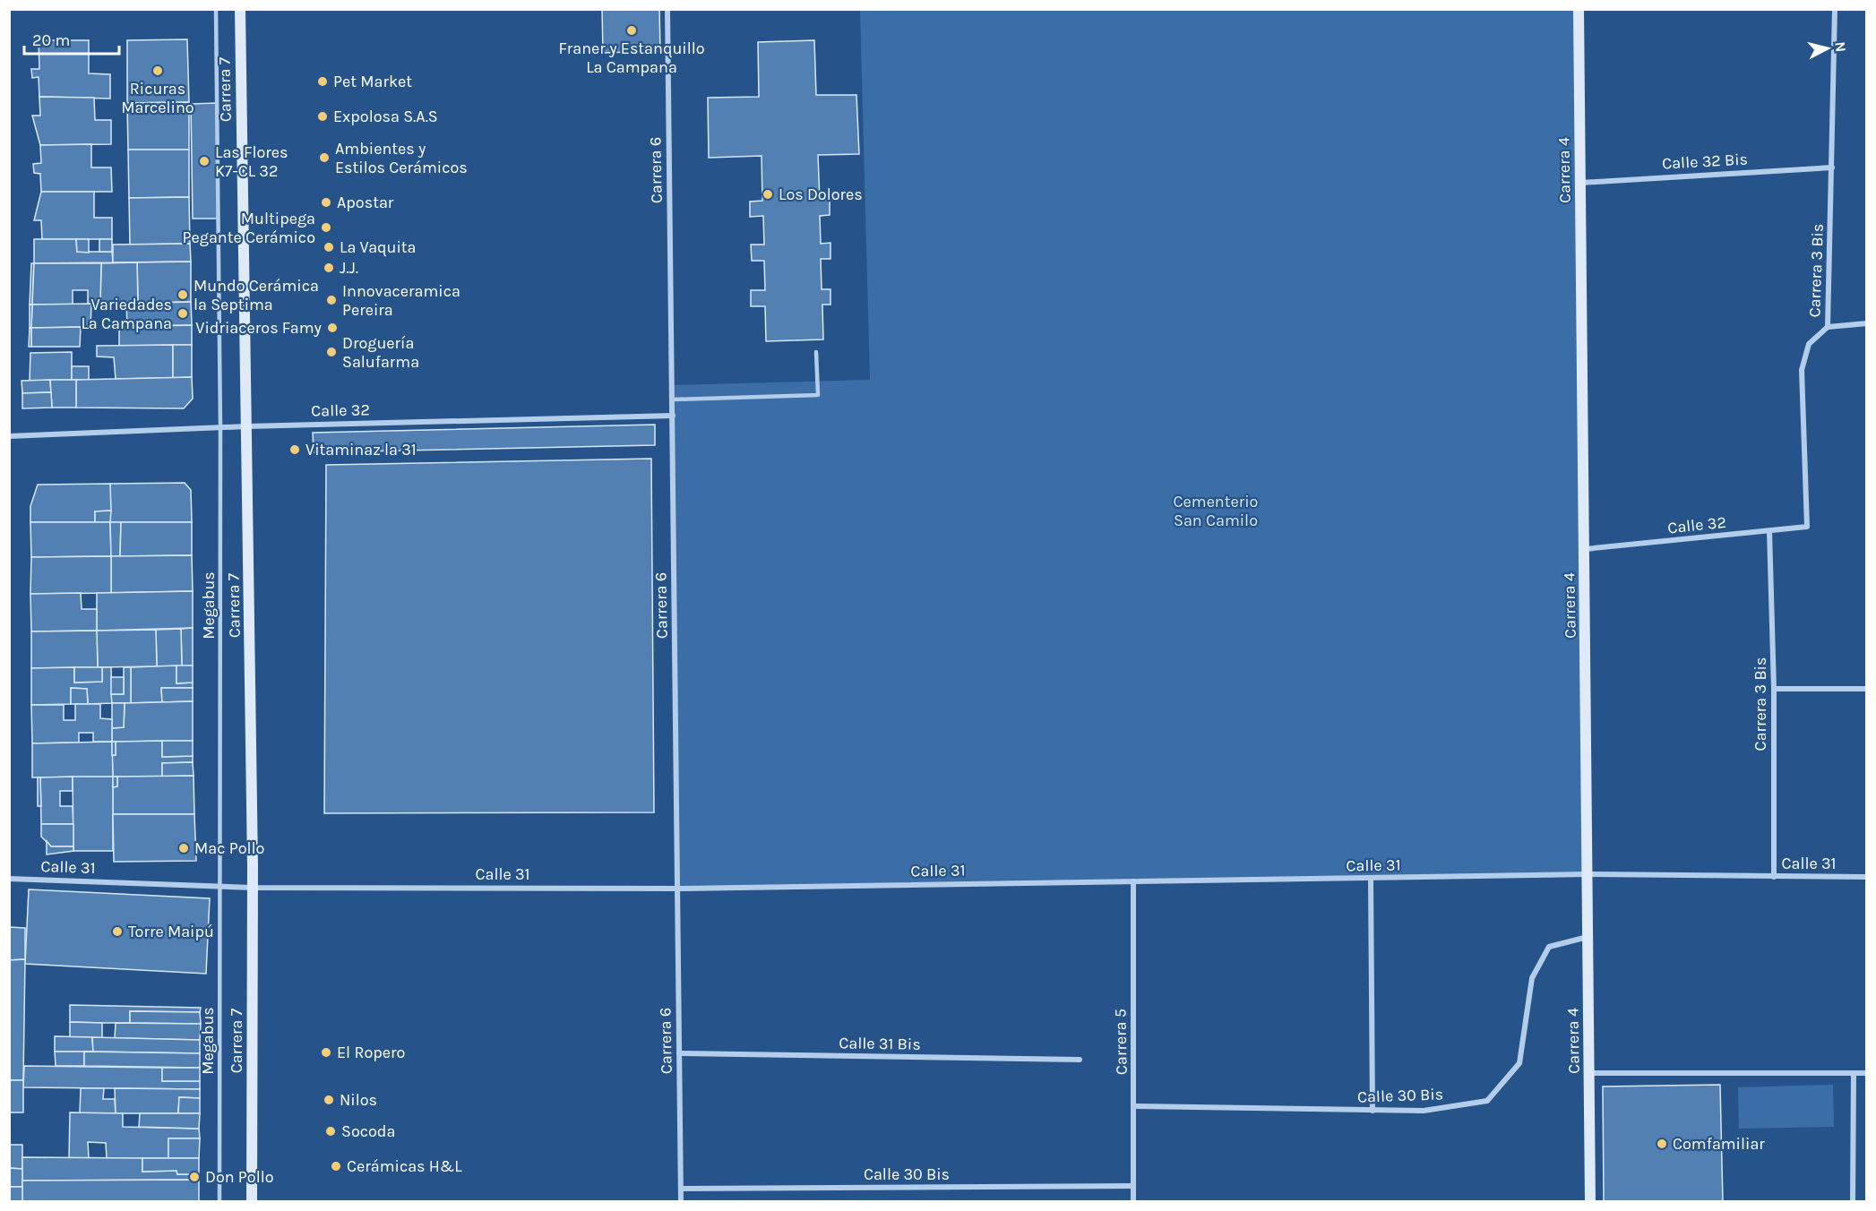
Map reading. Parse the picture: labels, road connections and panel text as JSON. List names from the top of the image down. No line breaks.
{"streets":{"main road":["Carrera 7","Carrera 4"],"street":["Calle 32 Bis","Carrera 6","Carrera 3 Bis","Calle 32","Calle 31","Carrera 5","Calle 31 Bis","Calle 30 Bis"],"lane":["Megabus"]},"crossings":[["Carrera 7","Calle 32"],["Carrera 7","Calle 31"],["Calle 32 Bis","Carrera 4"],["Calle 32 Bis","Carrera 3 Bis"],["Carrera 6","Calle 32"],["Carrera 6","Calle 31"],["Carrera 6","Calle 31 Bis"],["Carrera 6","Calle 30 Bis"],["Carrera 4","Calle 32"],["Carrera 4","Calle 31"],["Carrera 4","Calle 30 Bis"],["Carrera 3 Bis","Calle 32"],["Carrera 3 Bis","Calle 31"],["Calle 32","Megabus"],["Megabus","Calle 31"],["Calle 31","Carrera 5"],["Carrera 5","Calle 30 Bis"]],"parks":["Cementerio San Camilo"],"places":["Franer y Estanquillo La Campana","Ricuras Marcelino","Pet Market","Expolosa S.A.S","Ambientes y Estilos Cerámicos","Las Flores K7-CL 32","Los Dolores","Apostar","Multipega Pegante Cerámico","La Vaquita","J.J.","Mundo Cerámica la Septima","Innovaceramica Pereira","Variedades La Campana","Vidriaceros Famy","Droguería Salufarma","Vitaminaz la 31","Mac Pollo","Torre Maipú","El Ropero","Nilos","Socoda","Comfamiliar","Cerámicas H&L","Don Pollo"],"scale_bar":"20 m","north":"right"}
